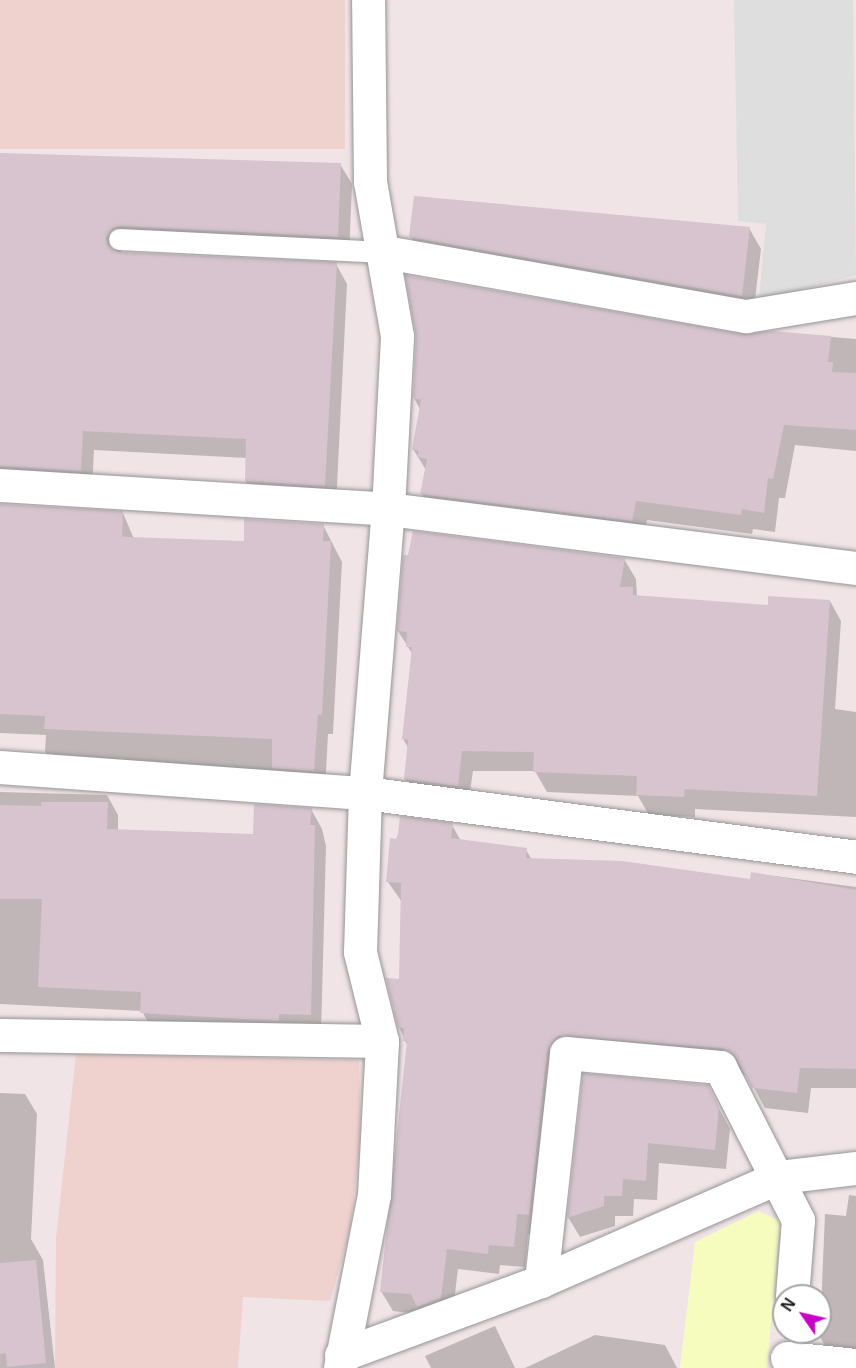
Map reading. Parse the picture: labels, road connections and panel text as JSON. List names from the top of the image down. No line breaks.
{"north":"top left"}
